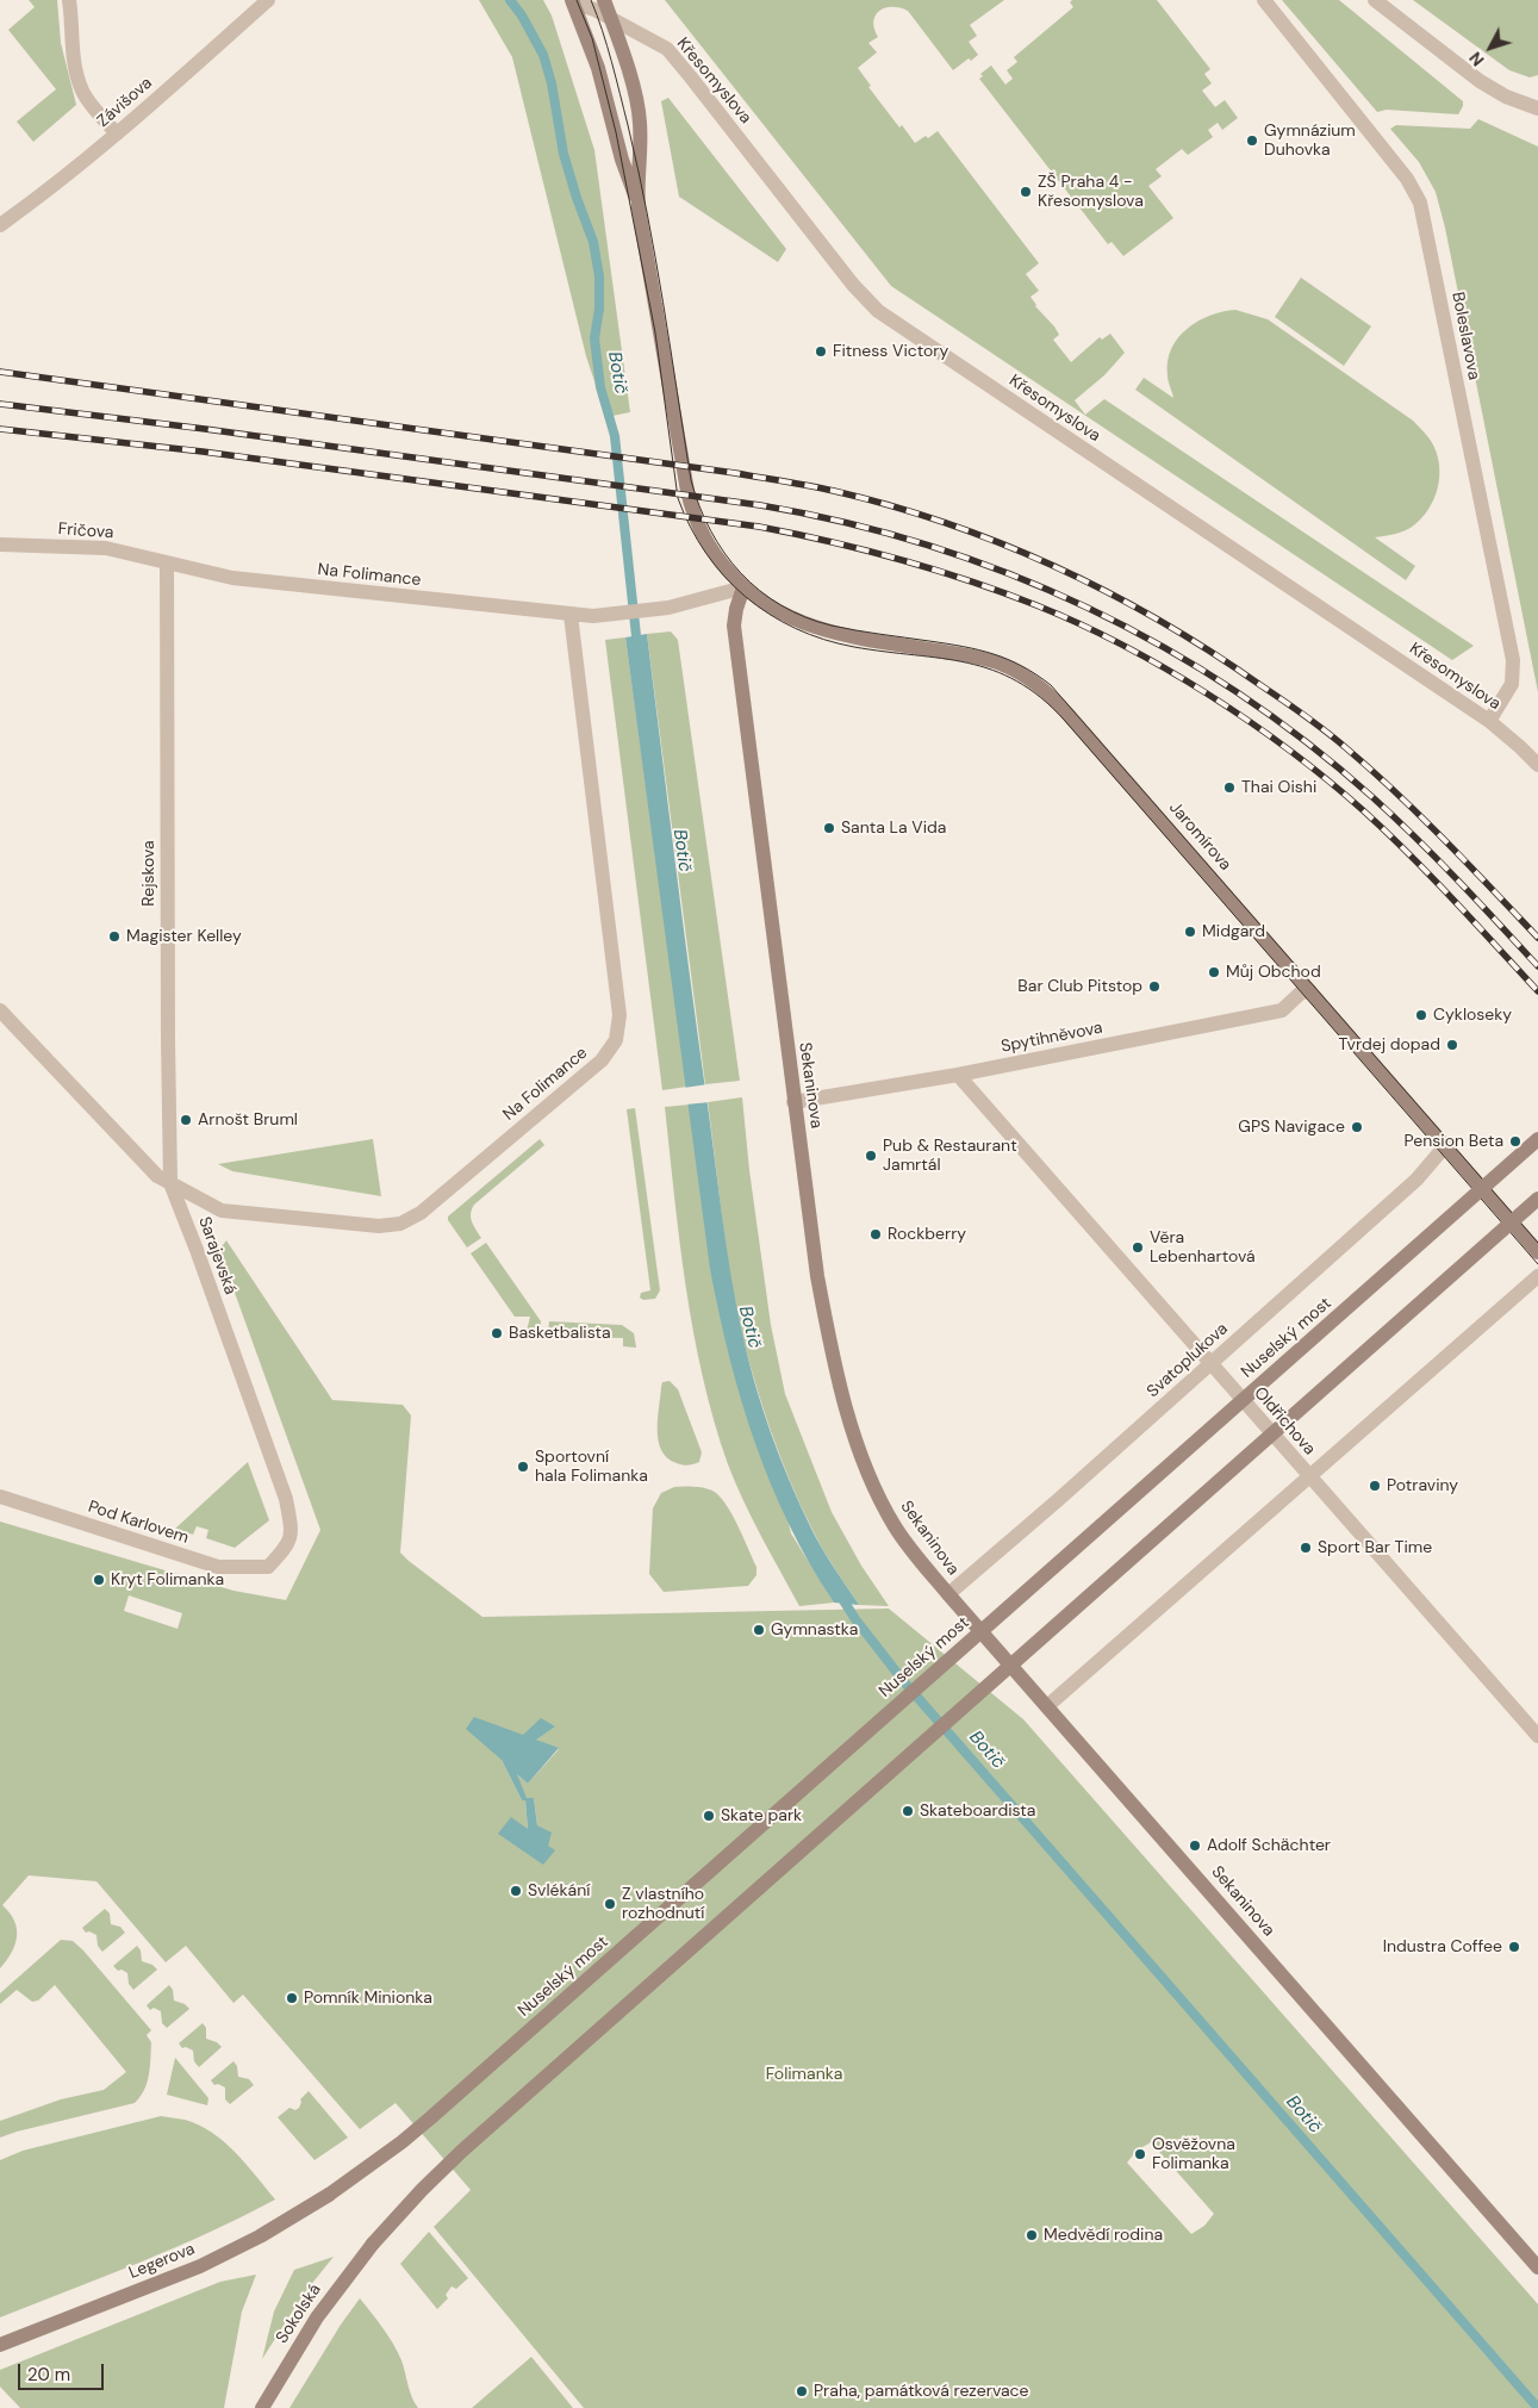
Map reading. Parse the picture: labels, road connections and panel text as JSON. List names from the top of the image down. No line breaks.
{"streets":{"main road":["Křesomyslova","Jaromírova","Sekaninova","Nuselský most","Legerova","Sokolská"],"street":["Závišova","Boleslavova","Fričova","Na Folimance","Rejskova","Spytihněvova","Sarajevská","Svatoplukova","Oldřichova","Pod Karlovem"]},"crossings":[["Křesomyslova","Boleslavova"],["Křesomyslova","Na Folimance"],["Křesomyslova","Jaromírova"],["Křesomyslova","Sekaninova"],["Fričova","Na Folimance"],["Fričova","Rejskova"],["Na Folimance","Jaromírova"],["Na Folimance","Rejskova"],["Na Folimance","Sekaninova"],["Na Folimance","Sarajevská"],["Jaromírova","Spytihněvova"],["Jaromírova","Sekaninova"],["Jaromírova","Svatoplukova"],["Rejskova","Sarajevská"],["Spytihněvova","Sekaninova"],["Spytihněvova","Oldřichova"],["Sekaninova","Svatoplukova"],["Sarajevská","Pod Karlovem"],["Nuselský most","Legerova"],["Svatoplukova","Oldřichova"]],"water":["Botič"],"parks":["Folimanka"],"places":["Gymnázium Duhovka","ZŠ Praha 4 - Křesomyslova","Fitness Victory","Thai Oishi","Santa La Vida","Midgard","Magister Kelley","Můj Obchod","Bar Club Pitstop","Cykloseky","Tvrdej dopad","Arnošt Bruml","GPS Navigace","Pension Beta","Pub & Restaurant Jamrtál","Rockberry","Věra Lebenhartová","Basketbalista","Sportovní hala Folimanka","Potraviny","Sport Bar Time","Kryt Folimanka","Gymnastka","Skateboardista","Skate park","Adolf Schӓchter","Svlékání","Z vlastního rozhodnutí","Industra Coffee","Pomník Minionka","Osvěžovna Folimanka","Medvědí rodina","Praha, památková rezervace"],"scale_bar":"20 m","north":"bottom left"}
